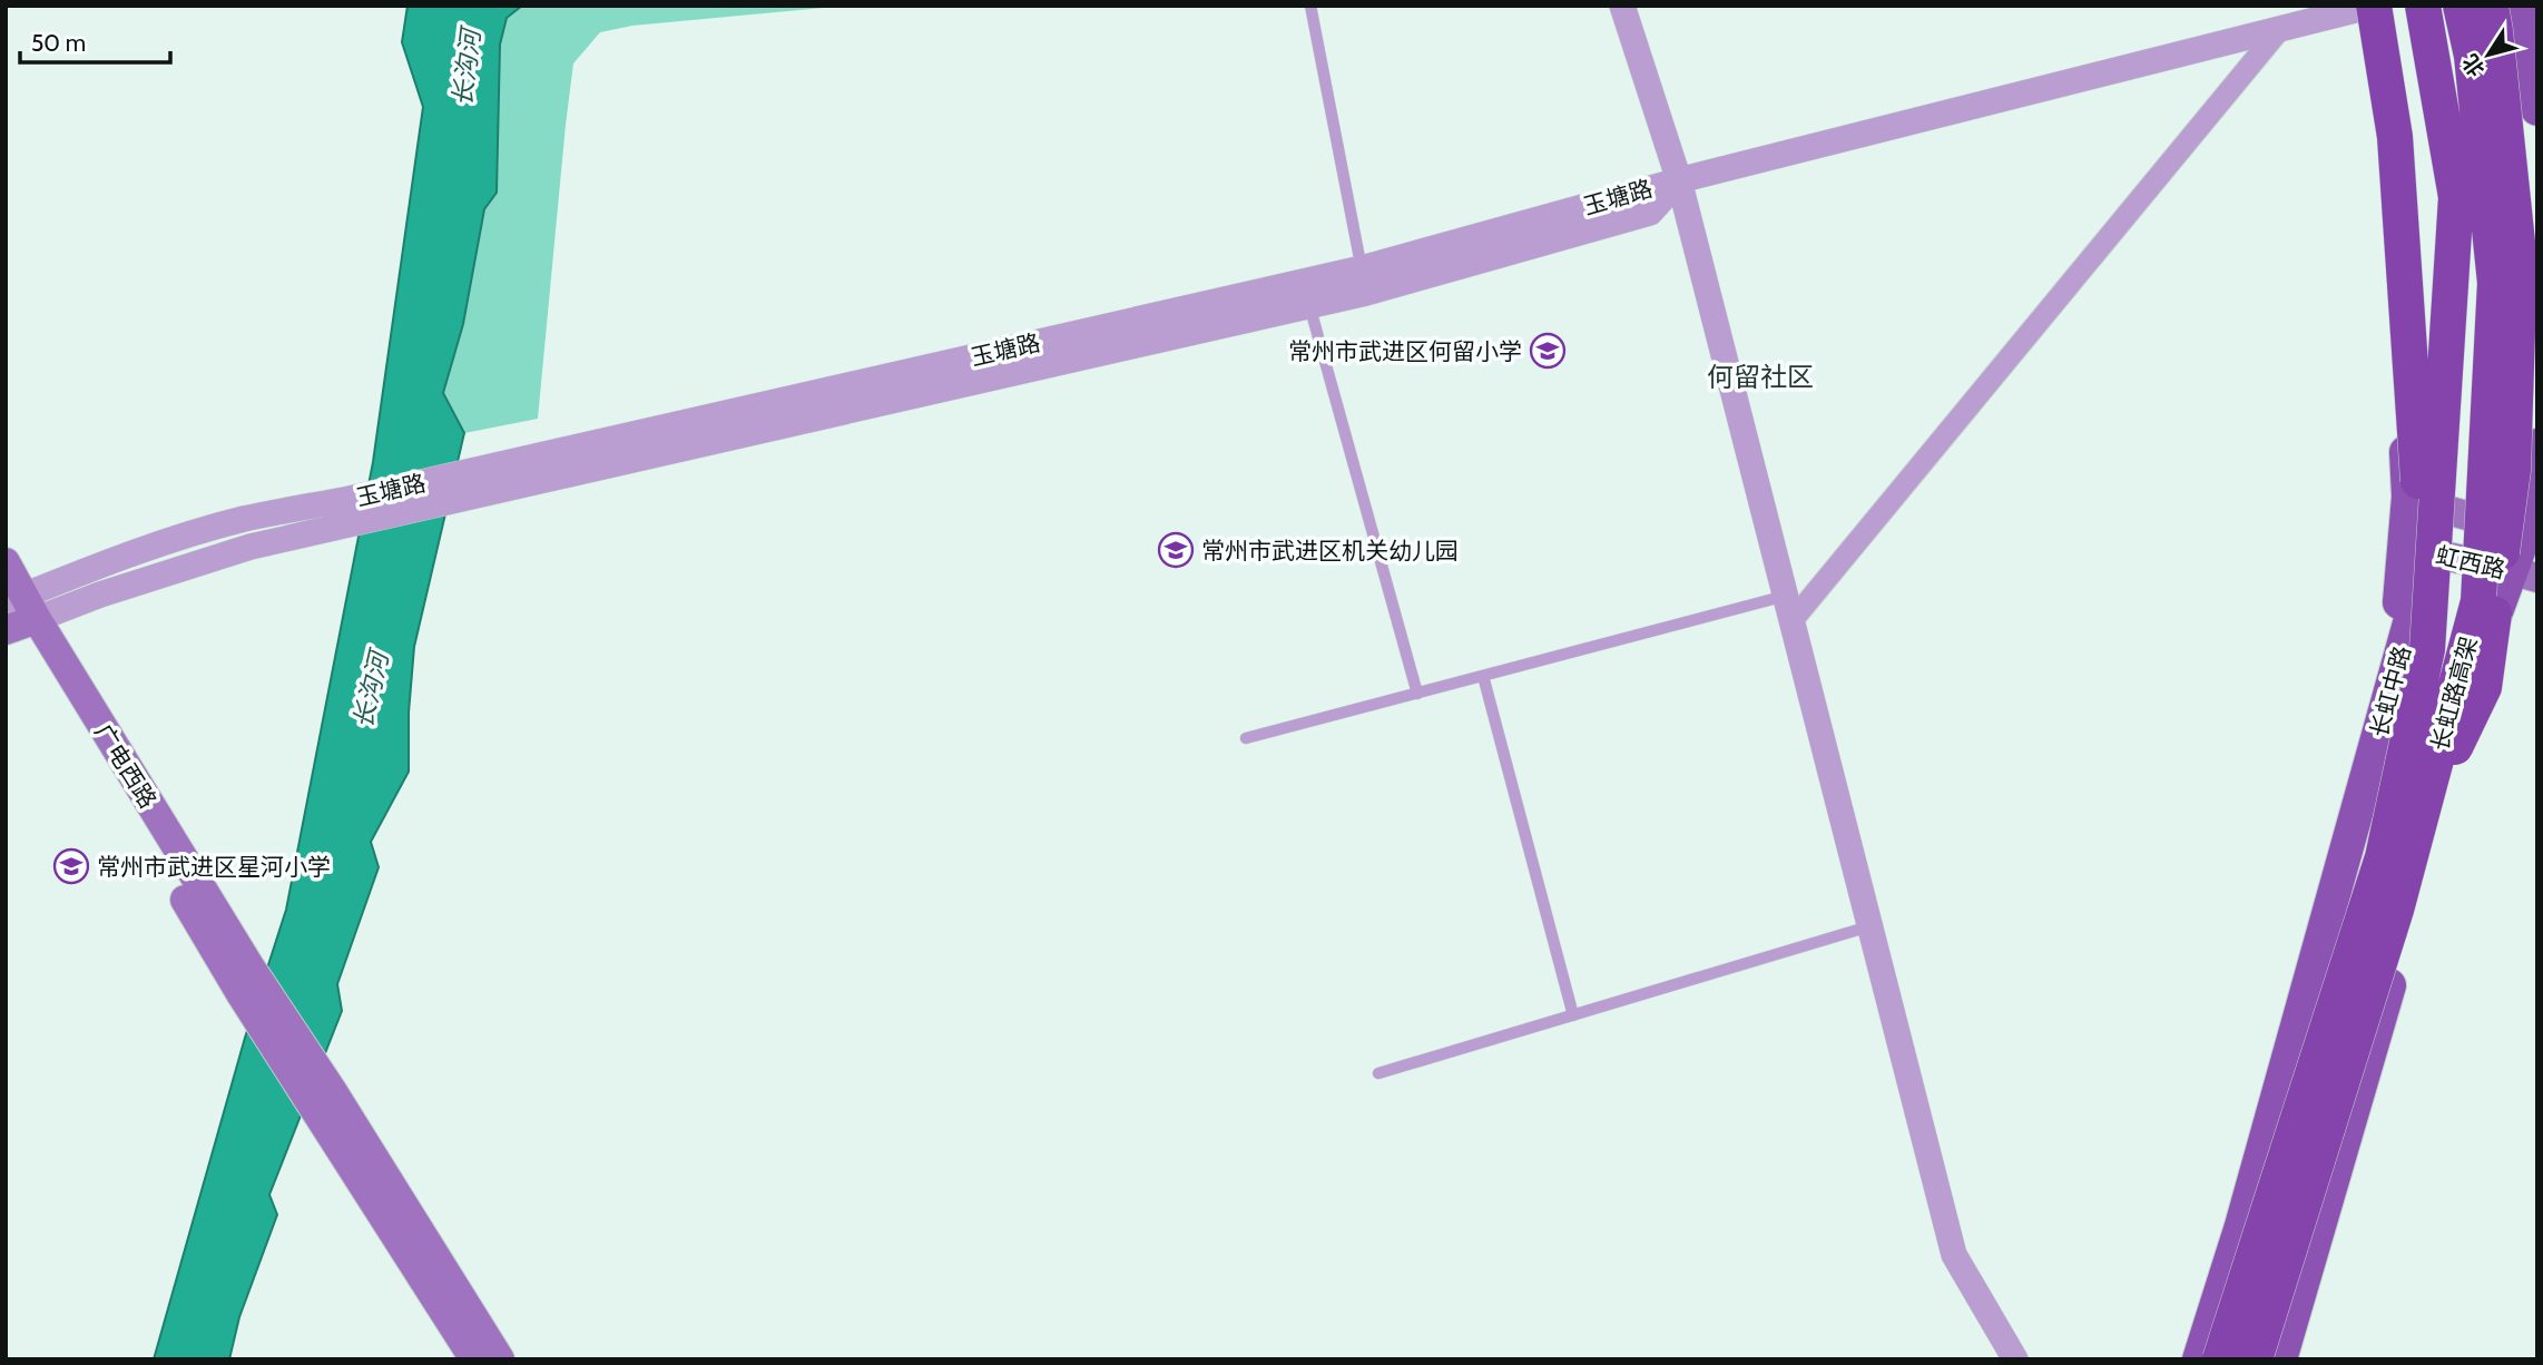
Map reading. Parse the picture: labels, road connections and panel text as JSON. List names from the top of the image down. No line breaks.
{"streets":{"highway":["长虹路高架"],"main road":["虹西路","长虹中路","广电西路"],"street":["玉塘路"]},"crossings":[["玉塘路","广电西路"],["虹西路","长虹中路"]],"districts":["何留社区"],"water":["长沟河"],"places":{"school or university":["常州市武进区何留小学","常州市武进区机关幼儿园","常州市武进区星河小学"]},"scale_bar":"50 m","north":"bottom left"}
